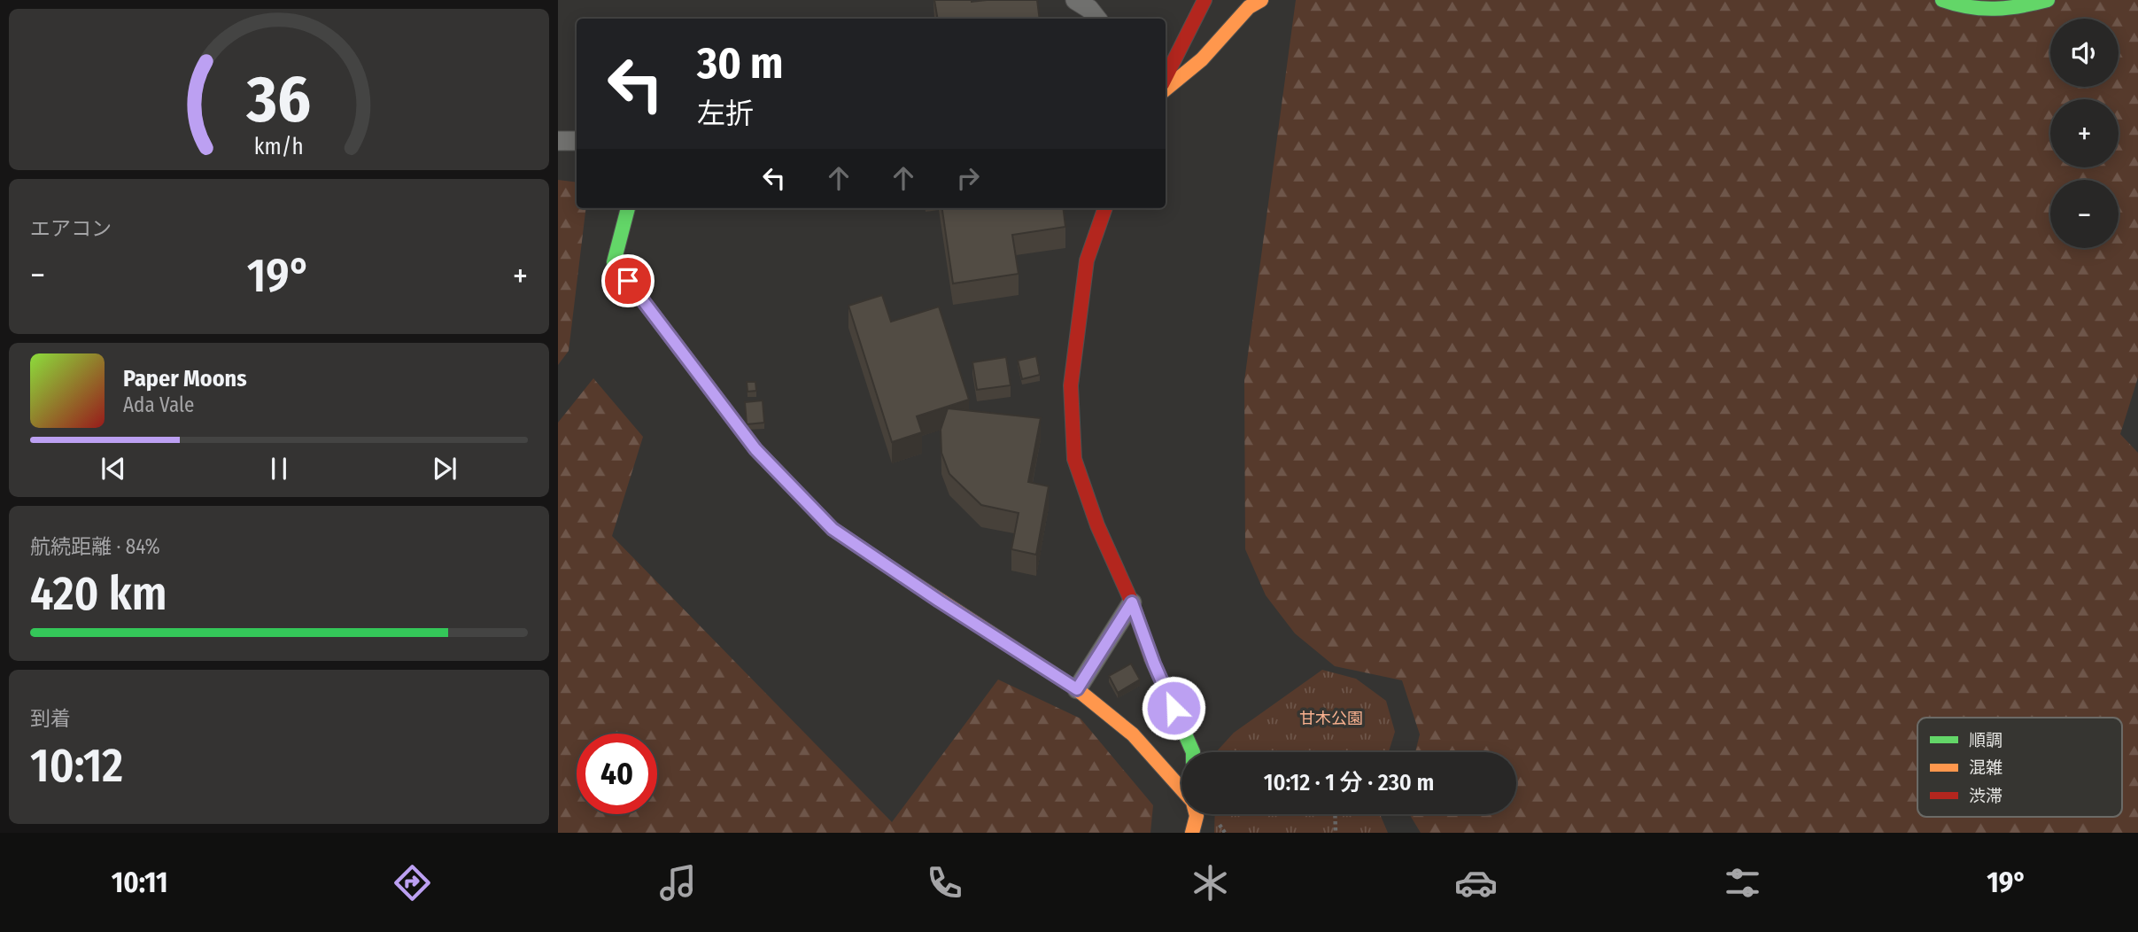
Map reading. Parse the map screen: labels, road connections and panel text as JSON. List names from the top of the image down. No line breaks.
{"parks":["甘木公園"],"legend":["順調","混雑","渋滞"],"page":{"map_buttons":["+","−"],"turn":["30 m","左折"],"tile":["エアコン",["航続距離 · 84%","420 km"],["到着","10:12"]],"heat":["−","19°","+"],"song":["Paper Moons","Ada Vale"],"limit":"40","trip":"10:12 · 1 分 · 230 m","tabs":["10:11","19°"],"gauge":["36","km/h"]}}
